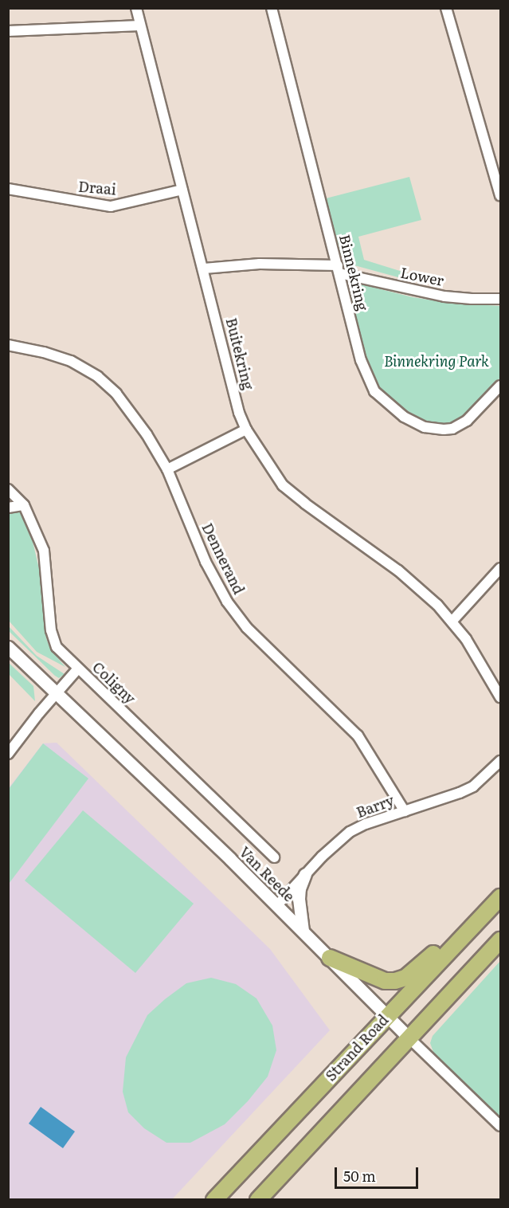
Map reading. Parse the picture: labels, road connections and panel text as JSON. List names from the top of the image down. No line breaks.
{"streets":{"main road":["Strand Road"],"street":["Draai","Binnekring","Lower","Buitekring","Dennerand","Coligny","Barry","Van Reede"]},"crossings":[["Draai","Buitekring"],["Binnekring","Lower"],["Lower","Buitekring"],["Dennerand","Barry"],["Barry","Van Reede"],["Van Reede","Strand Road"]],"parks":["Binnekring Park"],"scale_bar":"50 m"}
